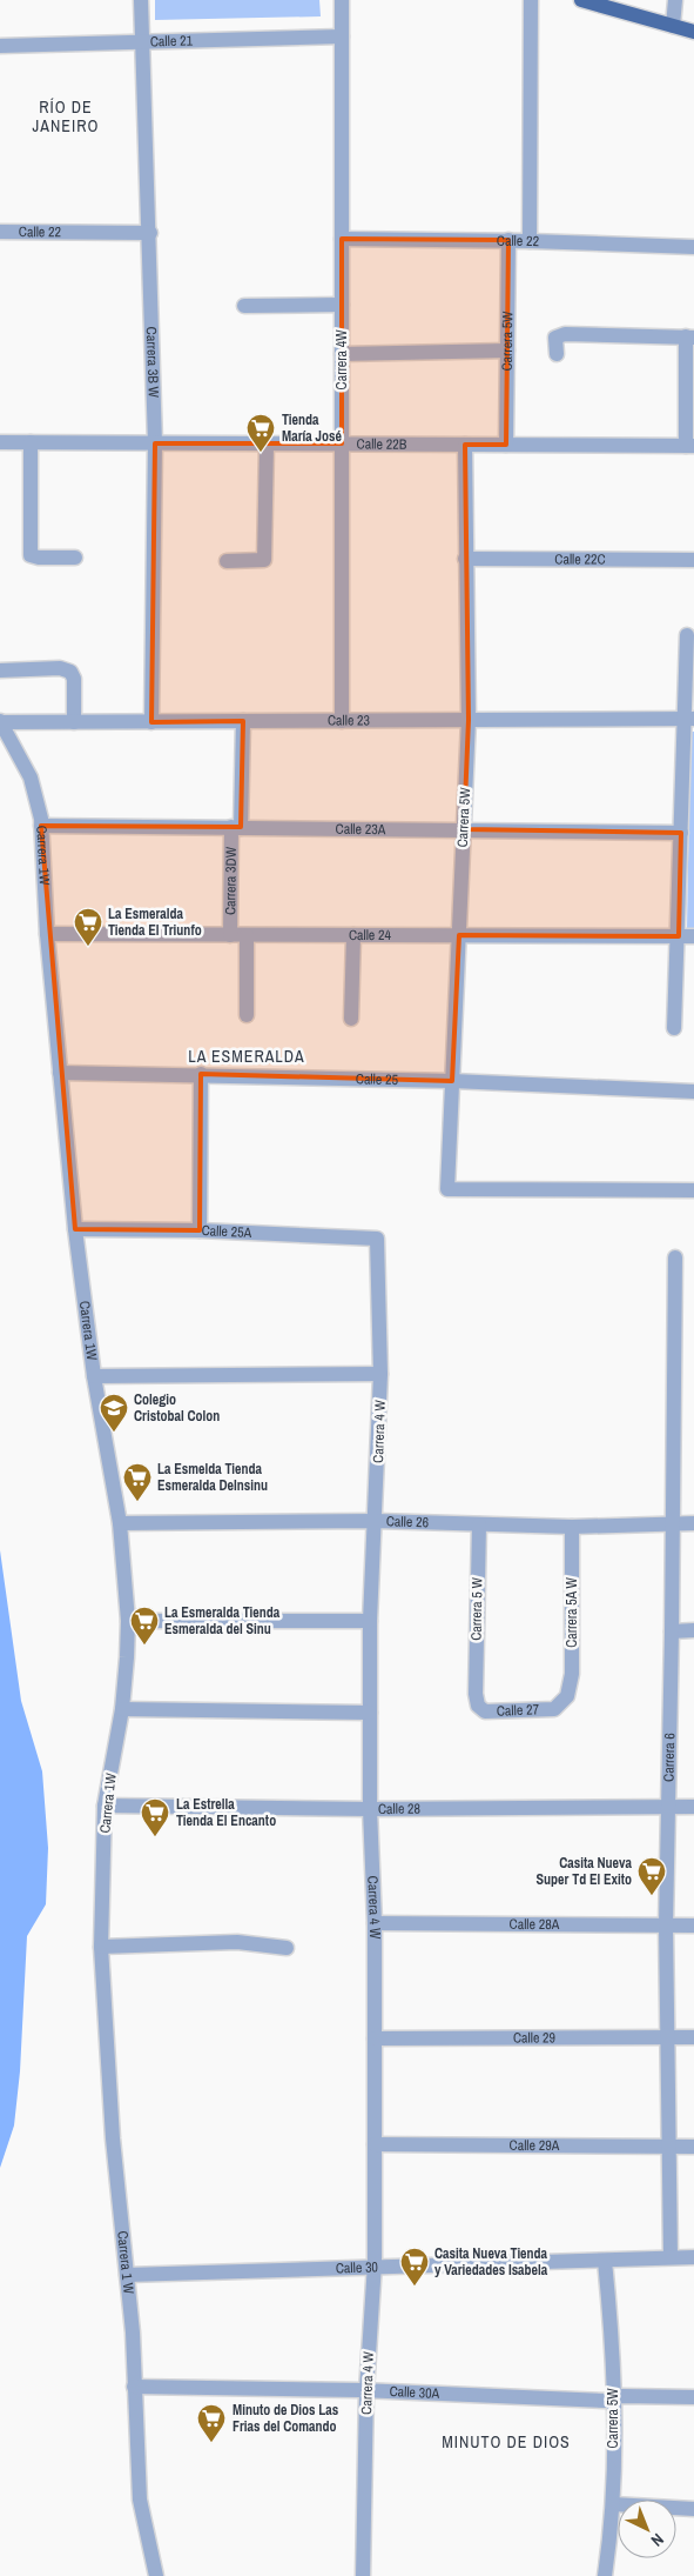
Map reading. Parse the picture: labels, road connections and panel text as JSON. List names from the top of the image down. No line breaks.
{"streets":{"street":["Calle 21","Calle 22","Carrera 5W","Carrera 4W","Carrera 3B W","Calle 22B","Calle 22C","Calle 23","Calle 23A","Carrera 1W","Carrera 3DW","Calle 24","Calle 25","Calle 25A","Carrera 4 W","Calle 26","Carrera 5 W","Carrera 5A W","Calle 27","Carrera 6","Calle 28","Calle 28A","Calle 29","Calle 29A","Carrera 1 W","Calle 30","Calle 30A"]},"crossings":[["Calle 21","Carrera 4W"],["Calle 21","Carrera 3B W"],["Calle 22","Carrera 5W"],["Calle 22","Carrera 4W"],["Calle 22","Carrera 3B W"],["Carrera 5W","Calle 22B"],["Carrera 5W","Calle 22C"],["Carrera 5W","Calle 23"],["Carrera 5W","Calle 23A"],["Carrera 5W","Calle 24"],["Carrera 5W","Calle 25"],["Carrera 5W","Calle 30"],["Carrera 5W","Calle 30A"],["Carrera 4W","Calle 22B"],["Carrera 4W","Calle 23"],["Carrera 3B W","Calle 22B"],["Carrera 3B W","Calle 23"],["Calle 23","Carrera 1W"],["Calle 23","Carrera 3DW"],["Calle 23A","Carrera 1W"],["Calle 23A","Carrera 3DW"],["Carrera 1W","Calle 24"],["Carrera 1W","Calle 25"],["Carrera 1W","Calle 25A"],["Carrera 1W","Calle 26"],["Carrera 1W","Calle 28"],["Carrera 1W","Carrera 1 W"],["Carrera 3DW","Calle 24"],["Calle 25A","Carrera 4 W"],["Carrera 4 W","Calle 26"],["Carrera 4 W","Calle 28"],["Carrera 4 W","Calle 28A"],["Carrera 4 W","Calle 29"],["Carrera 4 W","Calle 29A"],["Carrera 4 W","Calle 30"],["Carrera 4 W","Calle 30A"],["Calle 26","Carrera 5 W"],["Calle 26","Carrera 5A W"],["Calle 26","Carrera 6"],["Carrera 5 W","Calle 27"],["Carrera 5A W","Calle 27"],["Carrera 6","Calle 28"],["Carrera 6","Calle 28A"],["Carrera 6","Calle 29"],["Carrera 6","Calle 29A"],["Carrera 6","Calle 30"],["Carrera 1 W","Calle 30"],["Carrera 1 W","Calle 30A"]],"districts":["RÍO DE JANEIRO","LA ESMERALDA","MINUTO DE DIOS"],"places":{"supermarket":["Tienda María José","La Esmeralda Tienda El Triunfo","La Esmelda Tienda Esmeralda Delnsinu","La Esmeralda Tienda Esmeralda del Sinu","La Estrella Tienda El Encanto","Casita Nueva Super Td El Exito","Casita Nueva Tienda y Variedades Isabela","Minuto de Dios Las Frias del Comando"],"school or university":["Colegio Cristobal Colon"]},"north":"bottom right"}
